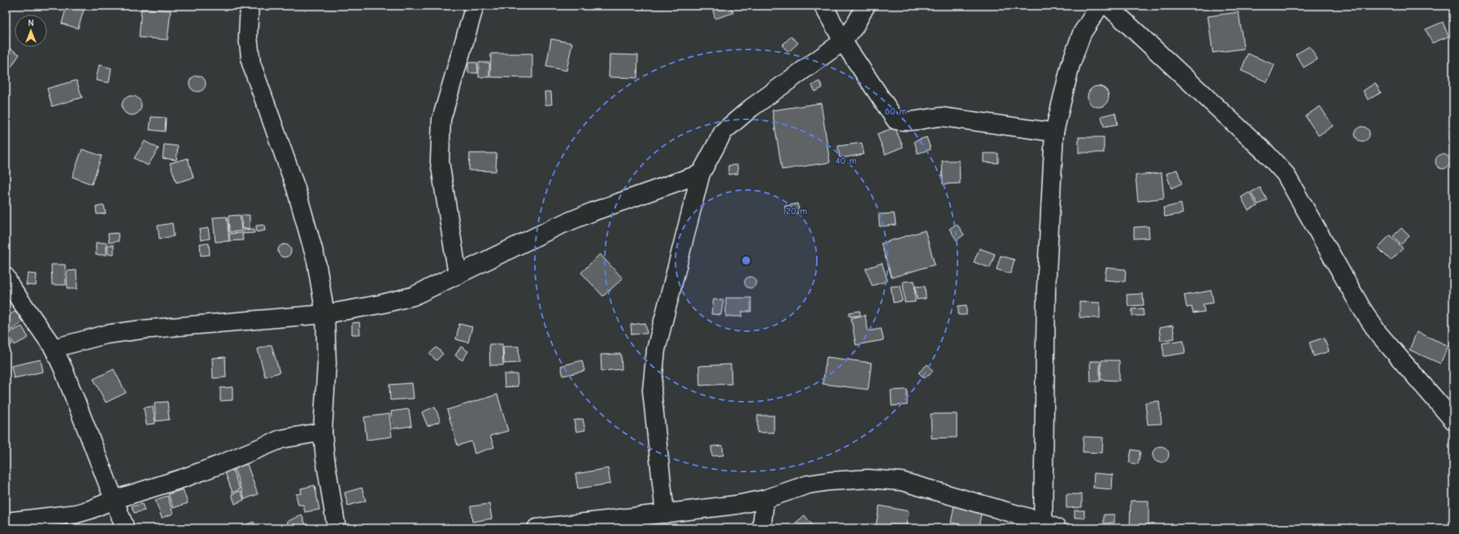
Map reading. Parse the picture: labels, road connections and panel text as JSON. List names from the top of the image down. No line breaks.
{"north":"top","rings":["60 m","40 m","20 m"]}
